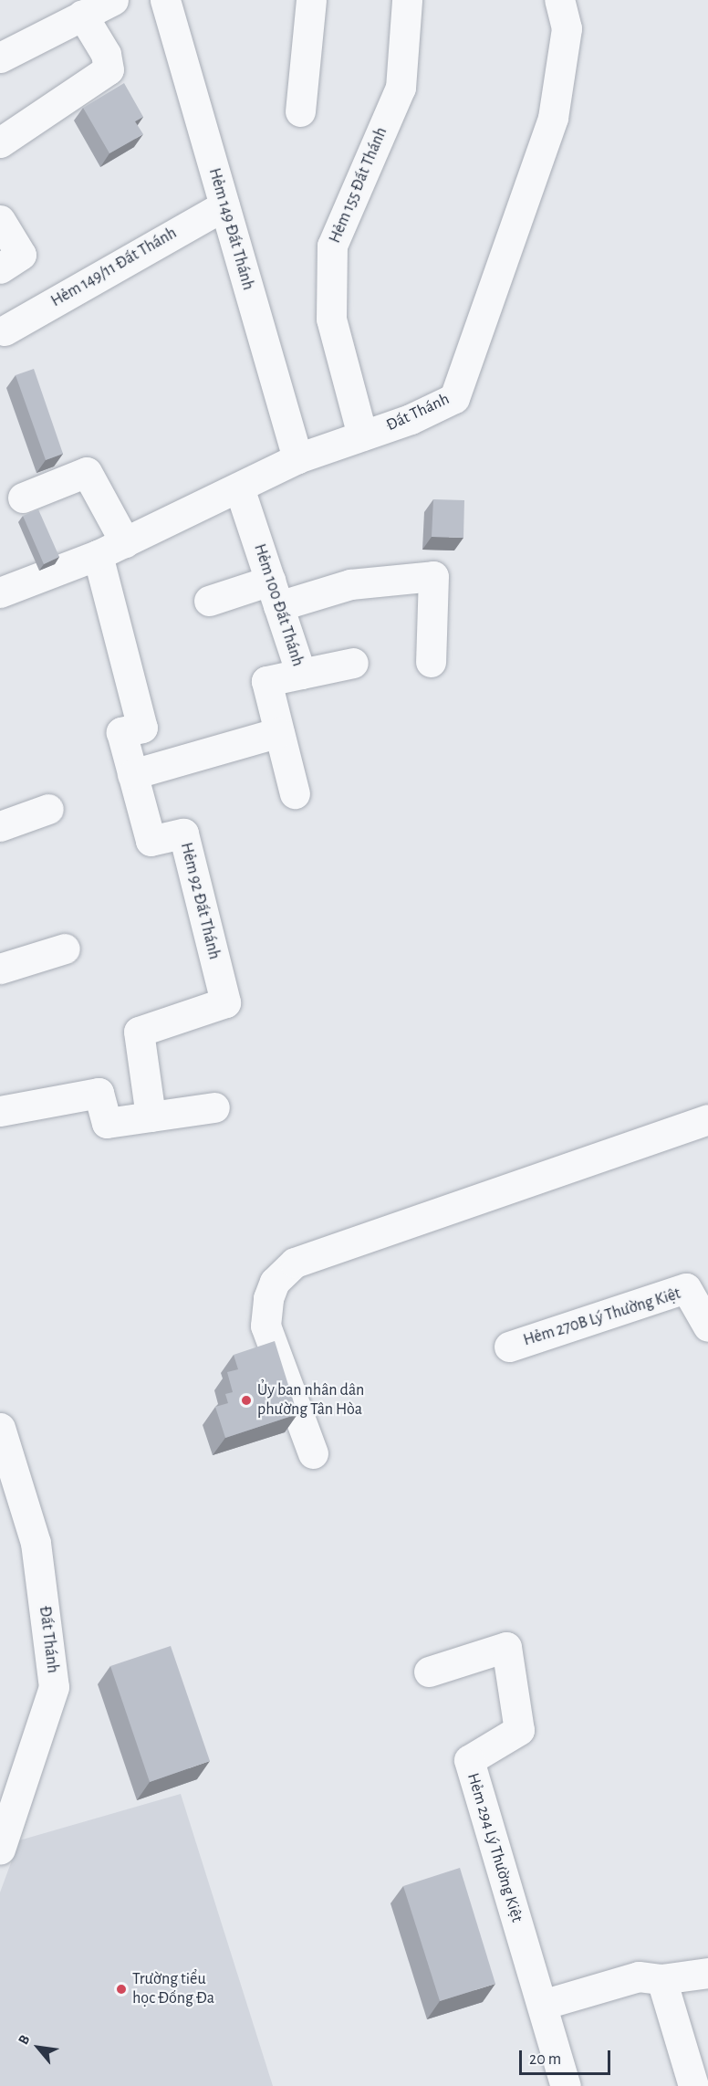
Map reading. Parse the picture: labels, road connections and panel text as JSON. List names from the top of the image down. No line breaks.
{"streets":{"street":["Hẻm 155 Đất Thánh","Hẻm 149 Đất Thánh","Hẻm 149/11 Đất Thánh","Đất Thánh","Hẻm 100 Đất Thánh","Hẻm 92 Đất Thánh","Hẻm 270B Lý Thường Kiệt","Hẻm 294 Lý Thường Kiệt"]},"crossings":[["Hẻm 155 Đất Thánh","Đất Thánh"],["Hẻm 149 Đất Thánh","Hẻm 149/11 Đất Thánh"],["Hẻm 149 Đất Thánh","Đất Thánh"],["Đất Thánh","Hẻm 100 Đất Thánh"],["Đất Thánh","Hẻm 92 Đất Thánh"]],"places":["Ủy ban nhân dân phường Tân Hòa","Trường tiểu học Đống Đa"],"scale_bar":"20 m","north":"top left"}
